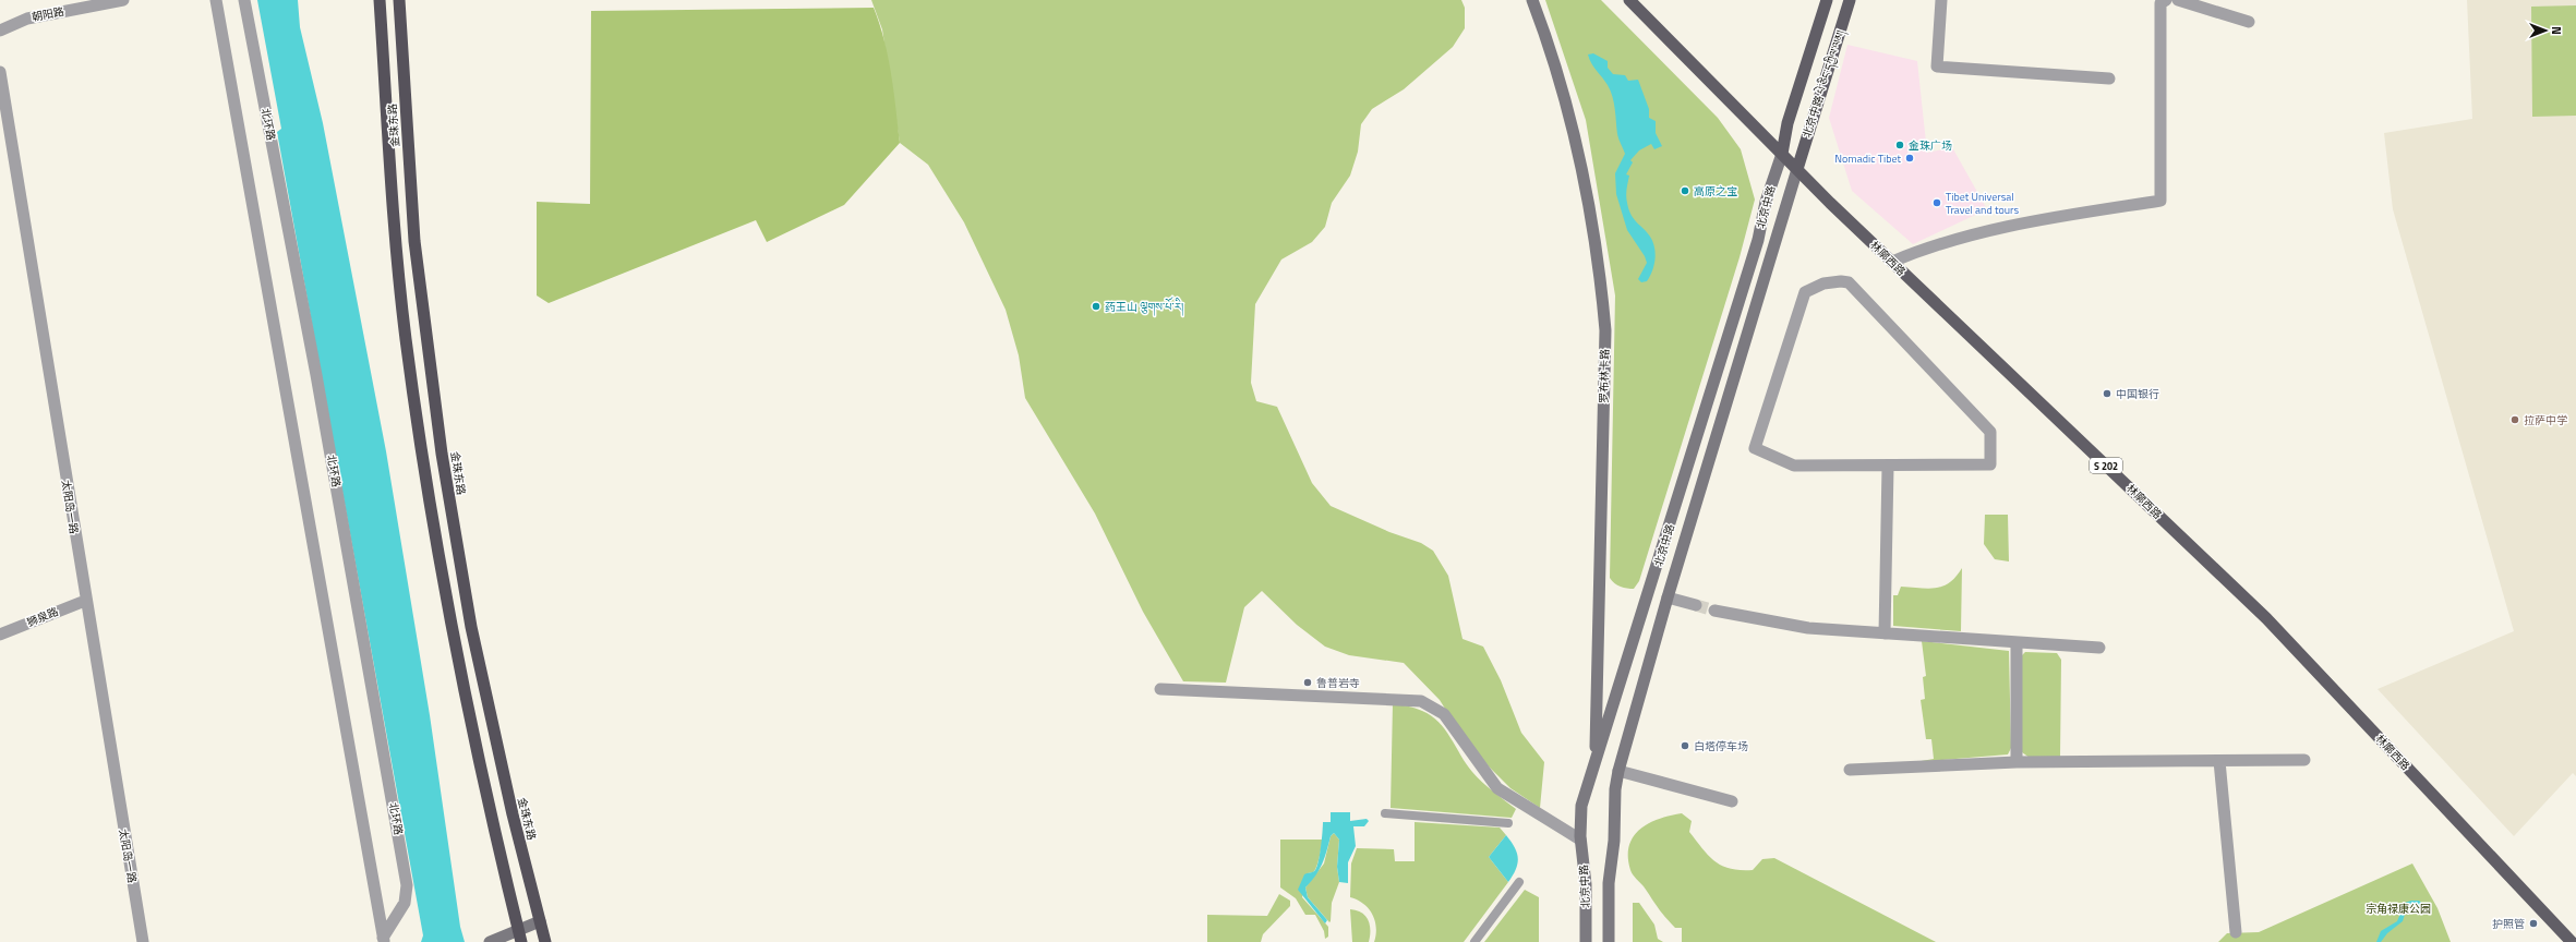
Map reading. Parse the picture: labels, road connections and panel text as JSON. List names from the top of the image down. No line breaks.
{"streets":{"highway":["金珠东路"],"main road":["北京中路 པེ་ཅིང་དཀྱིལ་ལམ།","北京中路","林廓西路","罗布林卡路","S 202"],"street":["朝阳路","北环路","太阳岛一路","狮泉路"]},"crossings":[["北京中路 པེ་ཅིང་དཀྱིལ་ལམ།","北京中路"],["北京中路 པེ་ཅིང་དཀྱིལ་ལམ།","林廓西路"],["北京中路","林廓西路"],["北京中路","罗布林卡路"],["太阳岛一路","狮泉路"]],"parks":["宗角禄康公园"],"places":["金珠广场","Nomadic Tibet","高原之宝","Tibet Universal Travel and tours","药王山 ལྕགས་པོ་རི།","中国银行","拉萨中学","鲁普岩寺","白塔停车场","护照管"],"north":"right"}
